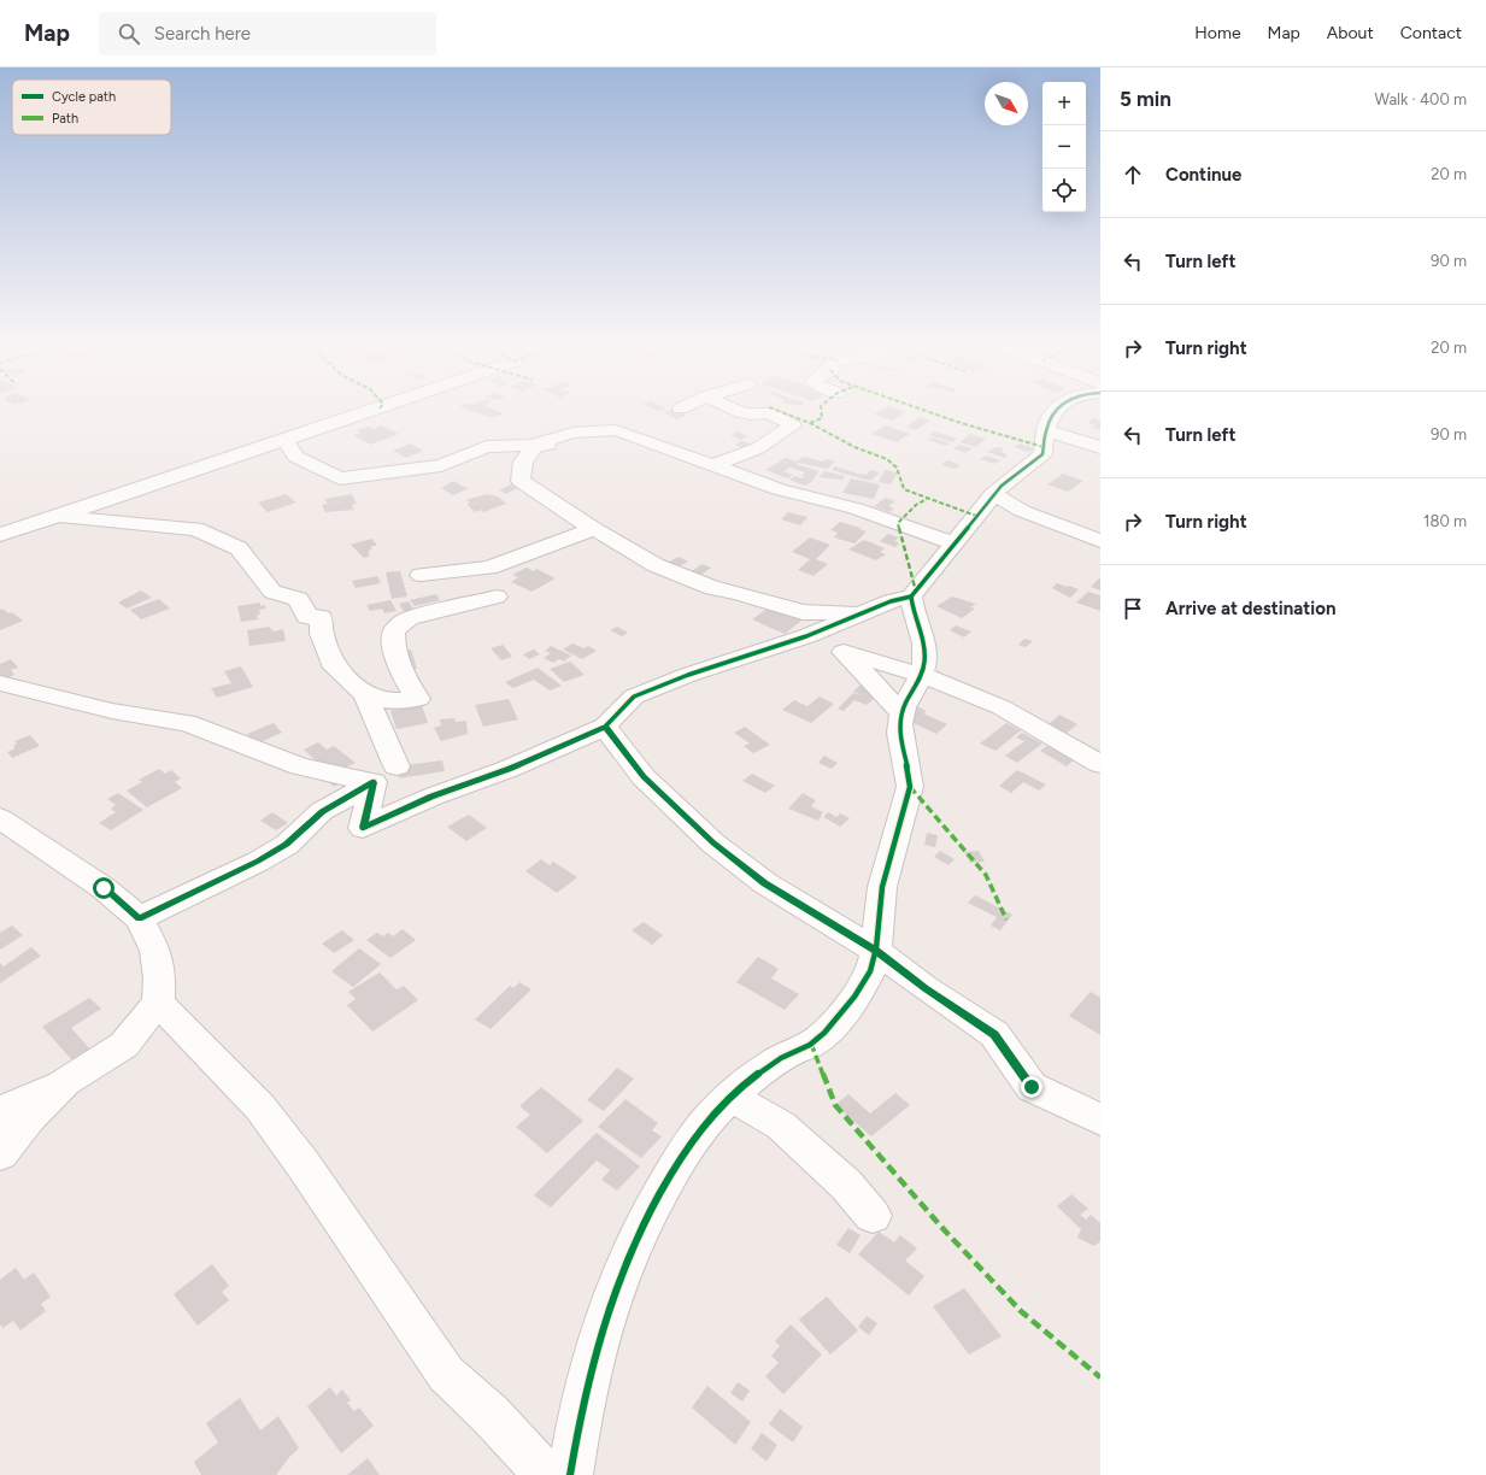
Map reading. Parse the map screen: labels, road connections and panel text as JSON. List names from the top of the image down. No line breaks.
{"legend":["Cycle path","Path"],"north":"bottom right","page":{"header":"Map","search":"Search here","nav":["Home","Map","About","Contact"],"heading":["5 min","Walk · 400 m"],"map_buttons":["+","−"],"list":[["Continue","20 m"],["Turn left","90 m"],["Turn right","20 m"],["Turn left","90 m"],["Turn right","180 m"],"Arrive at destination"]}}
